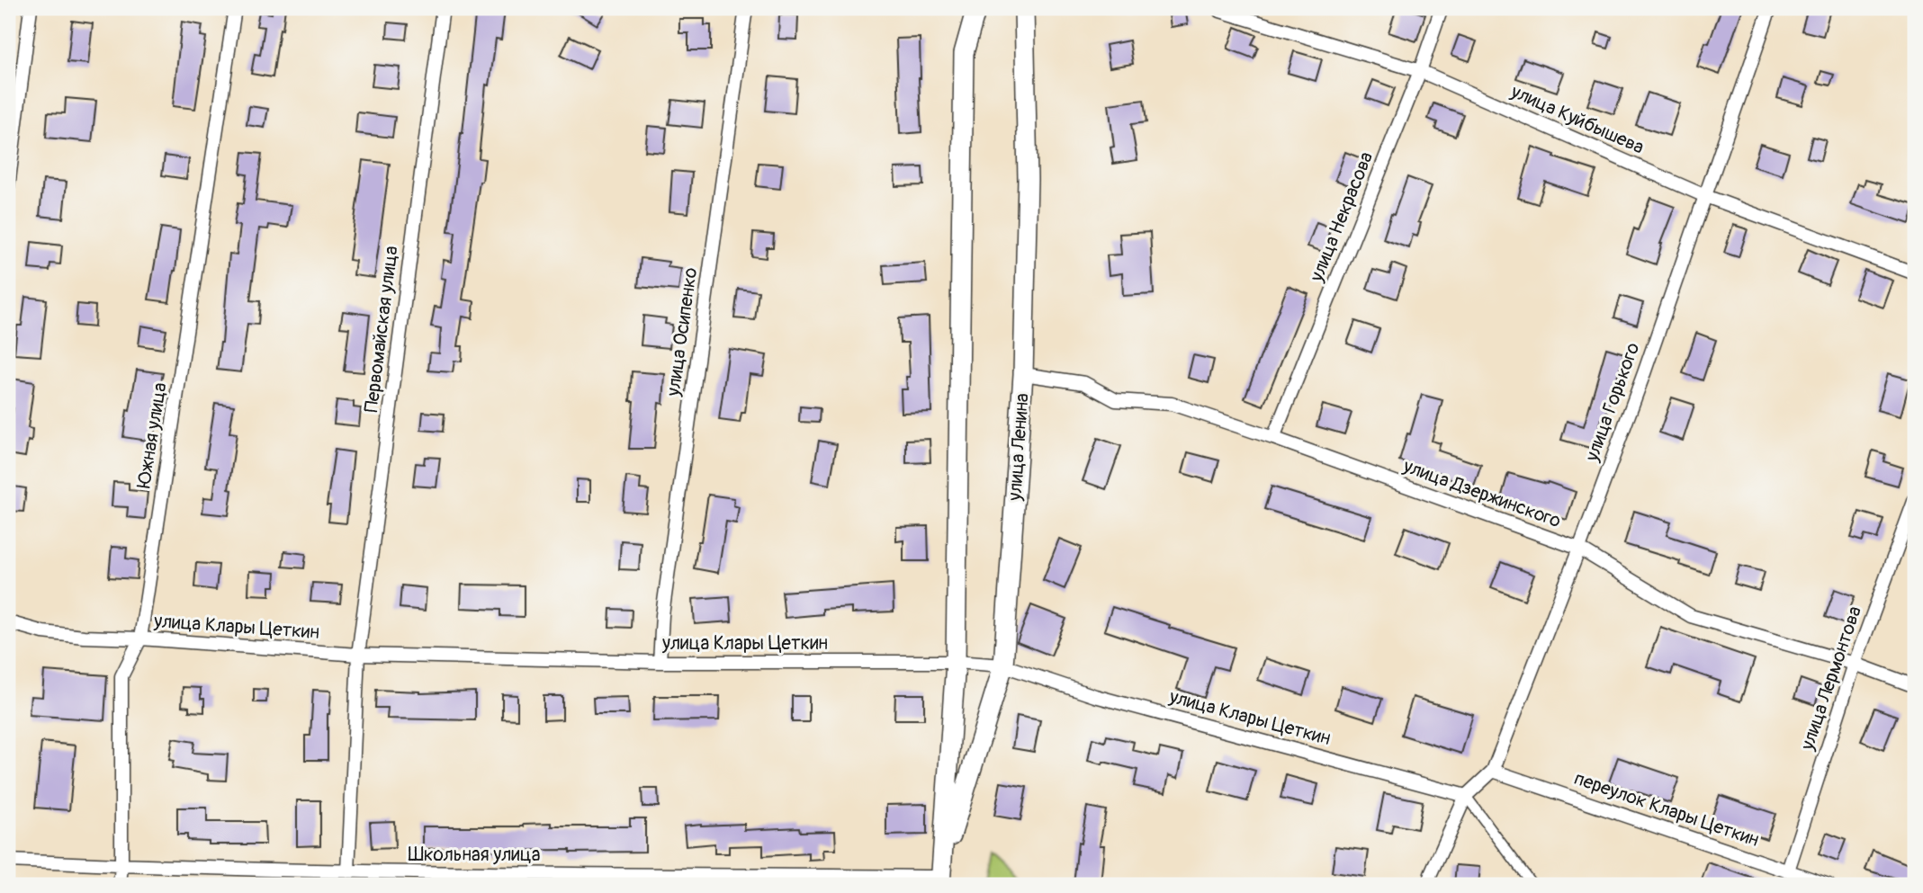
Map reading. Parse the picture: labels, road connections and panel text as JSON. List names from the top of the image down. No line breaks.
{"streets":{"main road":["улица Ленина"],"street":["улица Куйбышева","улица Некрасова","Первомайская улица","улица Осипенко","улица Горького","Южная улица","улица Дзержинского","улица Клары Цеткин","улица Лермонтова","переулок Клары Цеткин","Школьная улица"]},"crossings":[["улица Куйбышева","улица Некрасова"],["улица Куйбышева","улица Горького"],["улица Некрасова","улица Дзержинского"],["Первомайская улица","улица Клары Цеткин"],["Первомайская улица","Школьная улица"],["улица Осипенко","улица Клары Цеткин"],["улица Горького","улица Дзержинского"],["улица Горького","улица Клары Цеткин"],["улица Горького","переулок Клары Цеткин"],["Южная улица","улица Клары Цеткин"],["Южная улица","Школьная улица"],["улица Ленина","улица Дзержинского"],["улица Ленина","улица Клары Цеткин"],["улица Ленина","Школьная улица"],["улица Дзержинского","улица Лермонтова"],["улица Лермонтова","переулок Клары Цеткин"]]}
